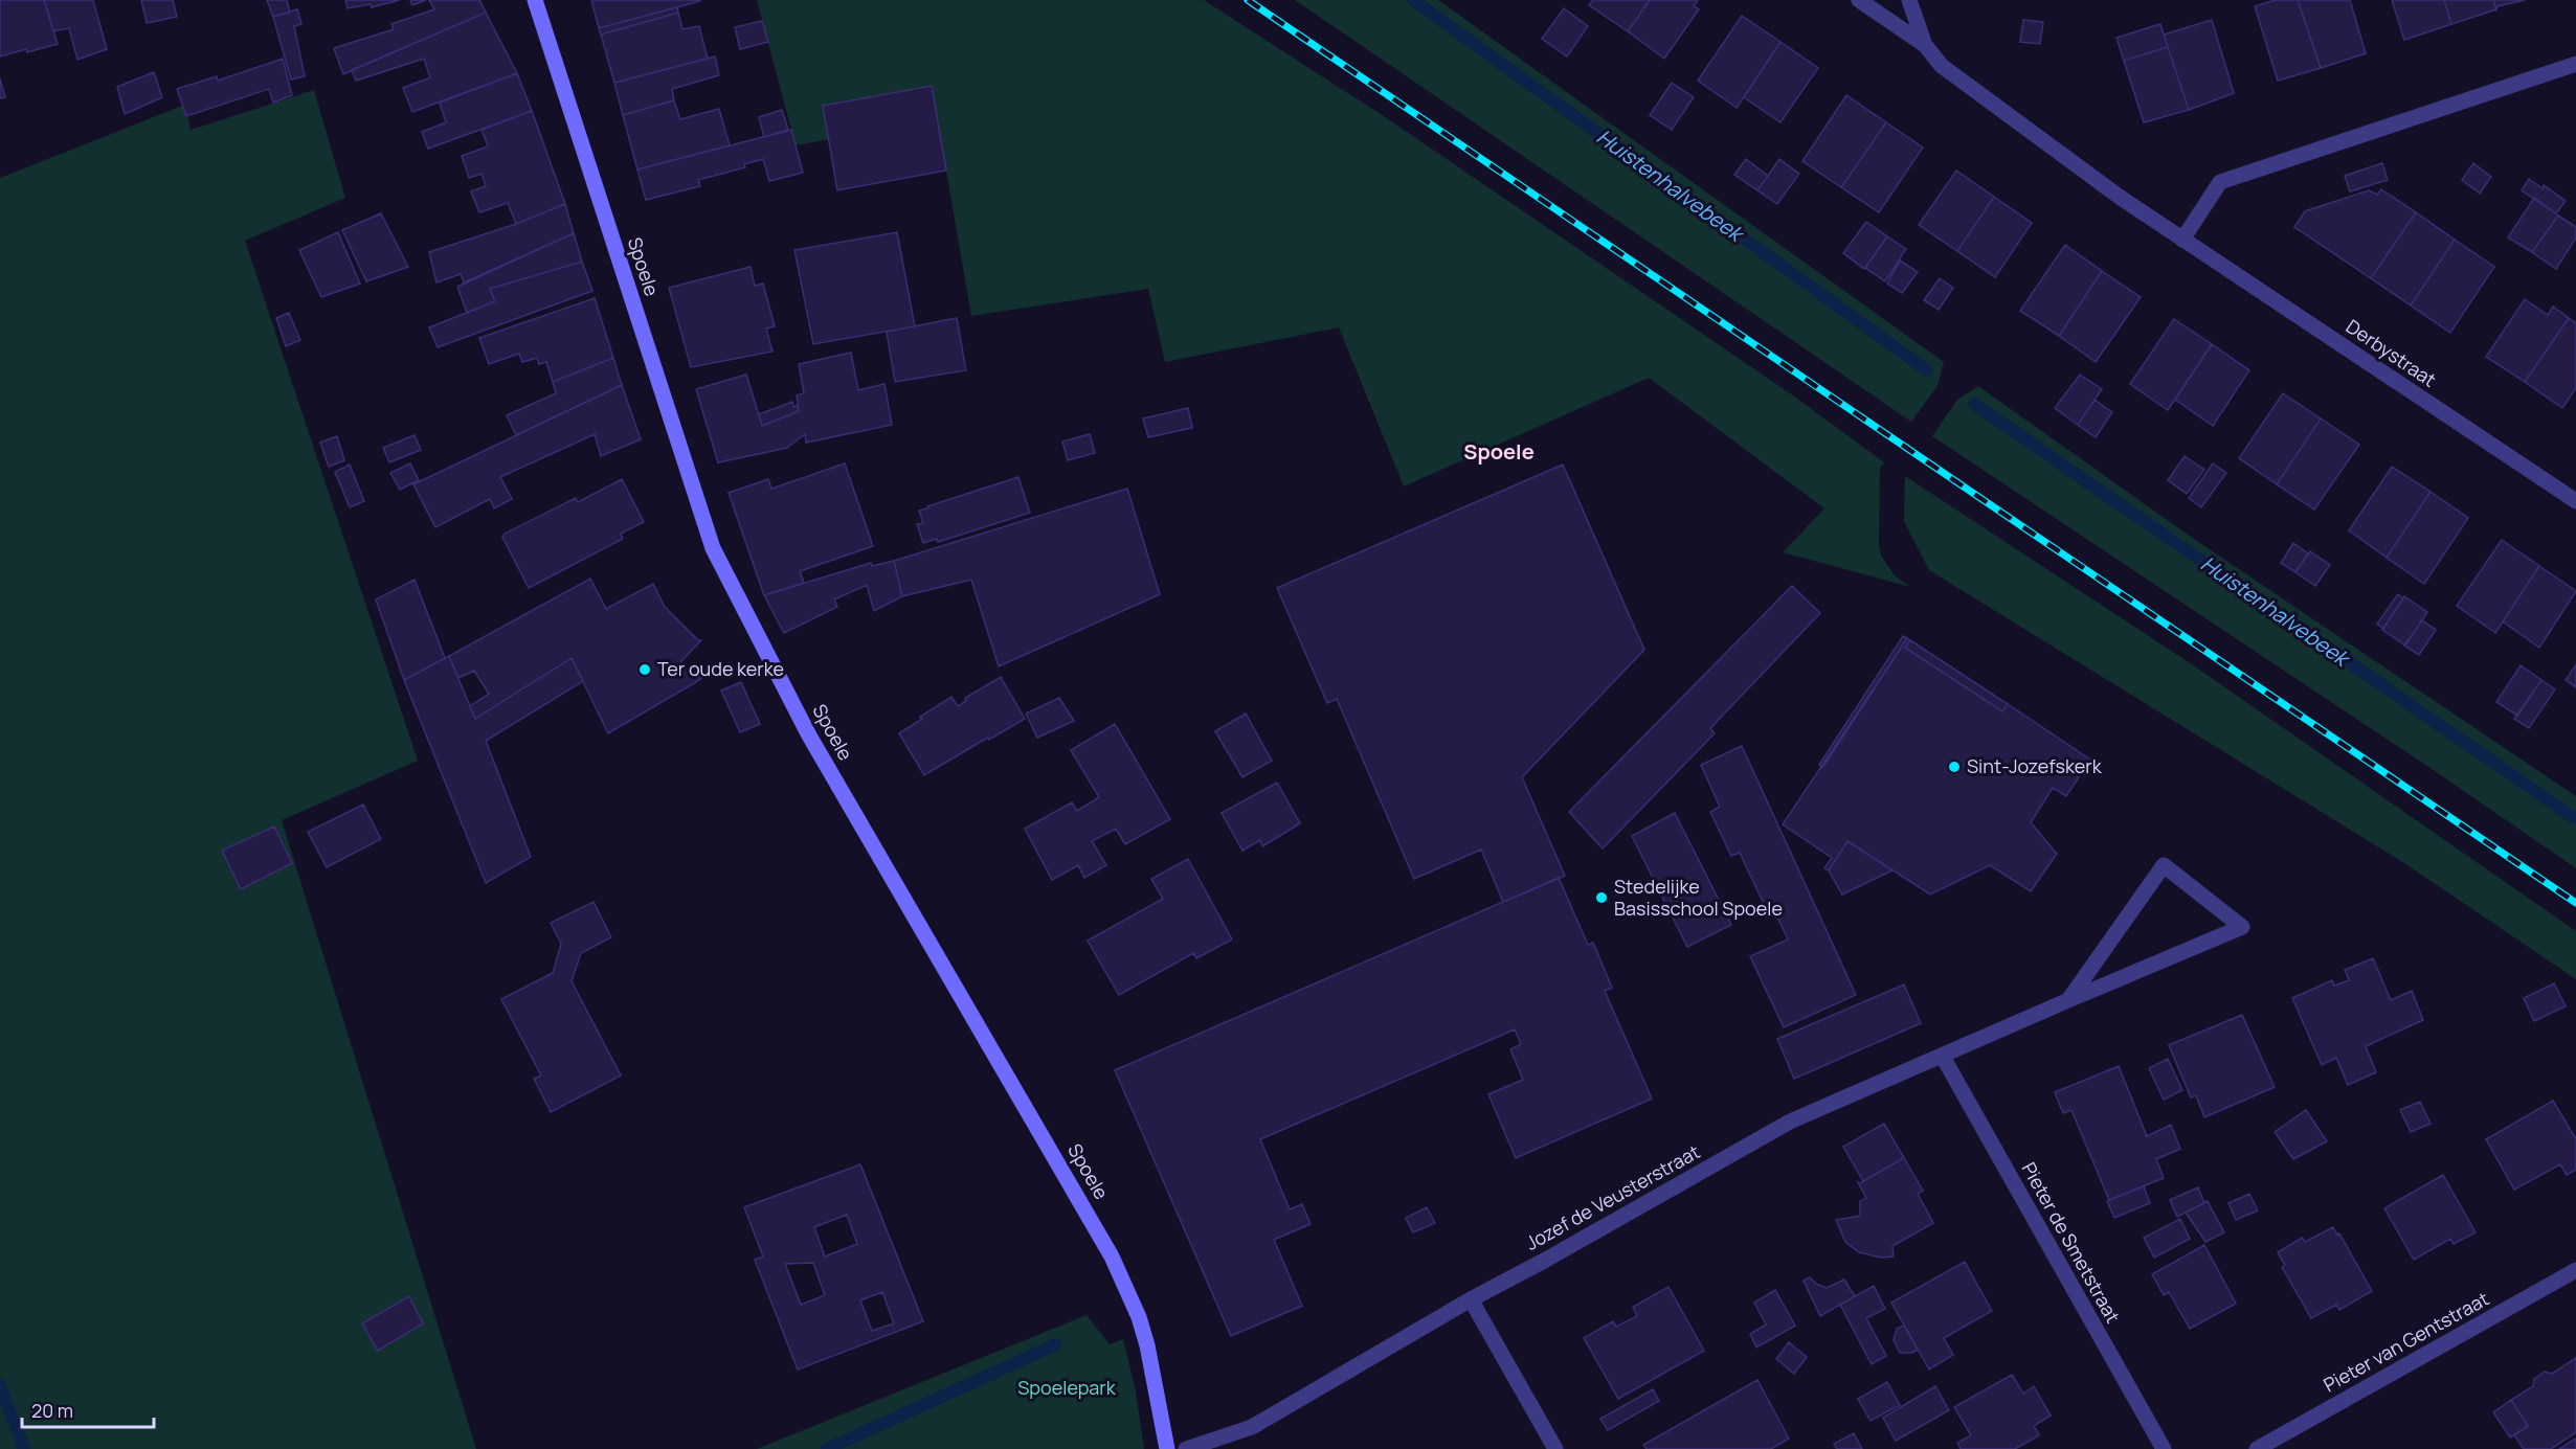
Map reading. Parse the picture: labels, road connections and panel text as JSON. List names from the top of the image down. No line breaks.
{"streets":{"street":["Spoele","Derbystraat","Jozef de Veusterstraat","Pieter de Smetstraat","Pieter van Gentstraat"]},"crossings":[["Jozef de Veusterstraat","Pieter de Smetstraat"]],"districts":["Spoele"],"water":["Huistenhalvebeek"],"parks":["Spoelepark"],"places":["Ter oude kerke","Sint-Jozefskerk","Stedelijke Basisschool Spoele"],"scale_bar":"20 m"}
